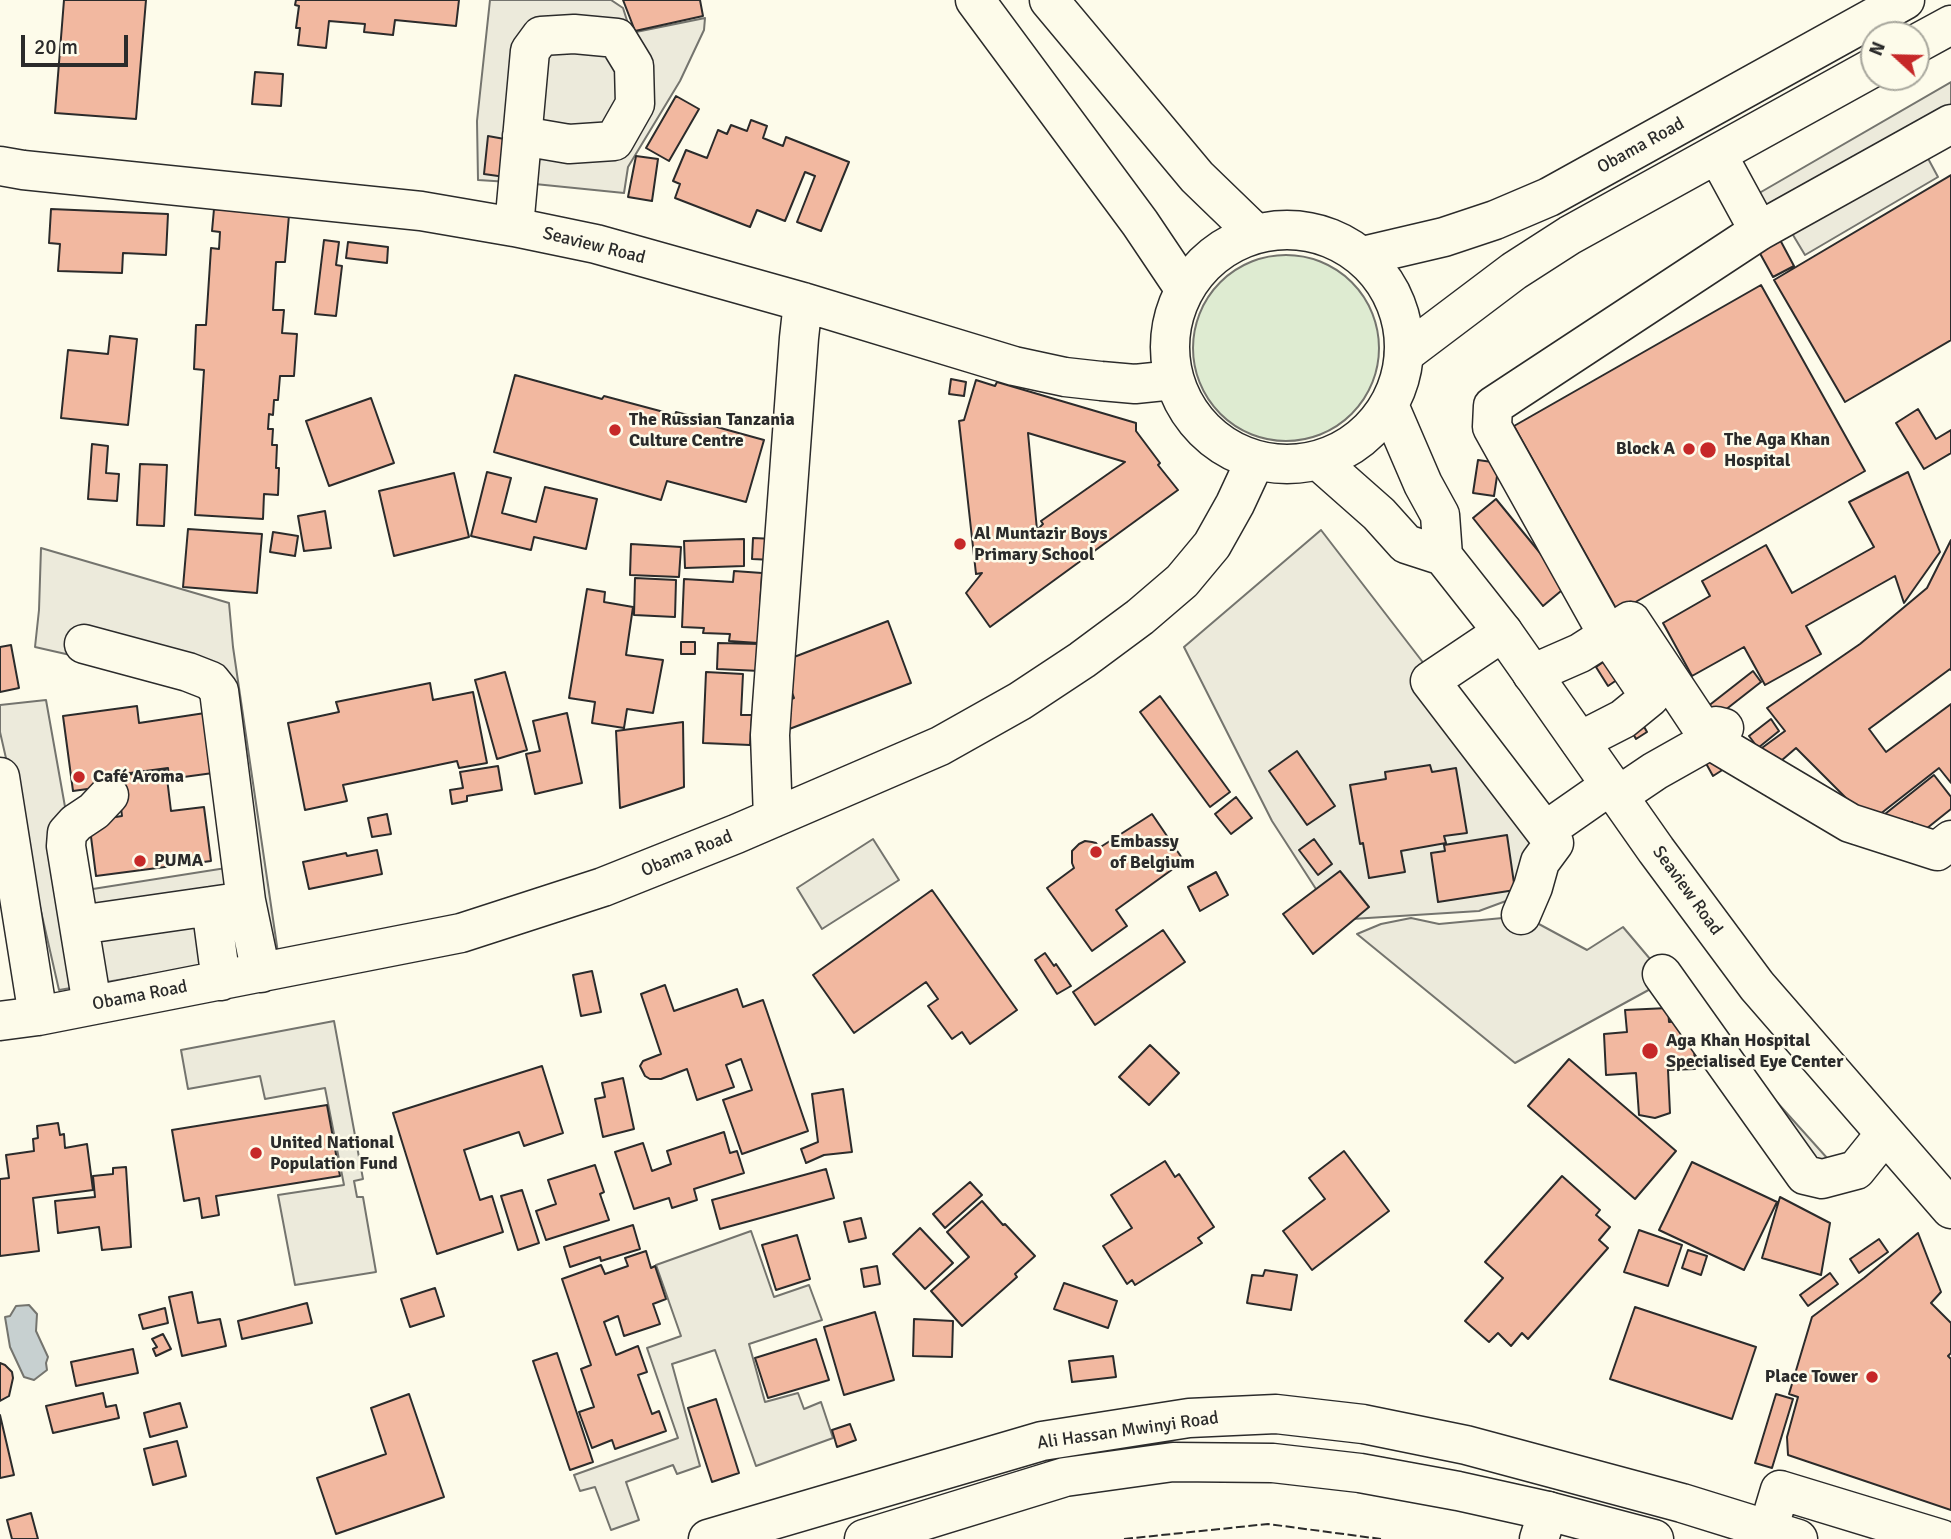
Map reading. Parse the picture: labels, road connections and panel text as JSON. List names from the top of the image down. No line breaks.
{"streets":{"main road":["Obama Road","Seaview Road","Ali Hassan Mwinyi Road"]},"crossings":[["Obama Road","Seaview Road"]],"places":["The Russian Tanzania Culture Centre","Block A","The Aga Khan Hospital","Al Muntazir Boys Primary School","Café Aroma","Embassy of Belgium","PUMA","Aga Khan Hospital Specialised Eye Center","United National Population Fund","Place Tower"],"scale_bar":"20 m","north":"left"}
